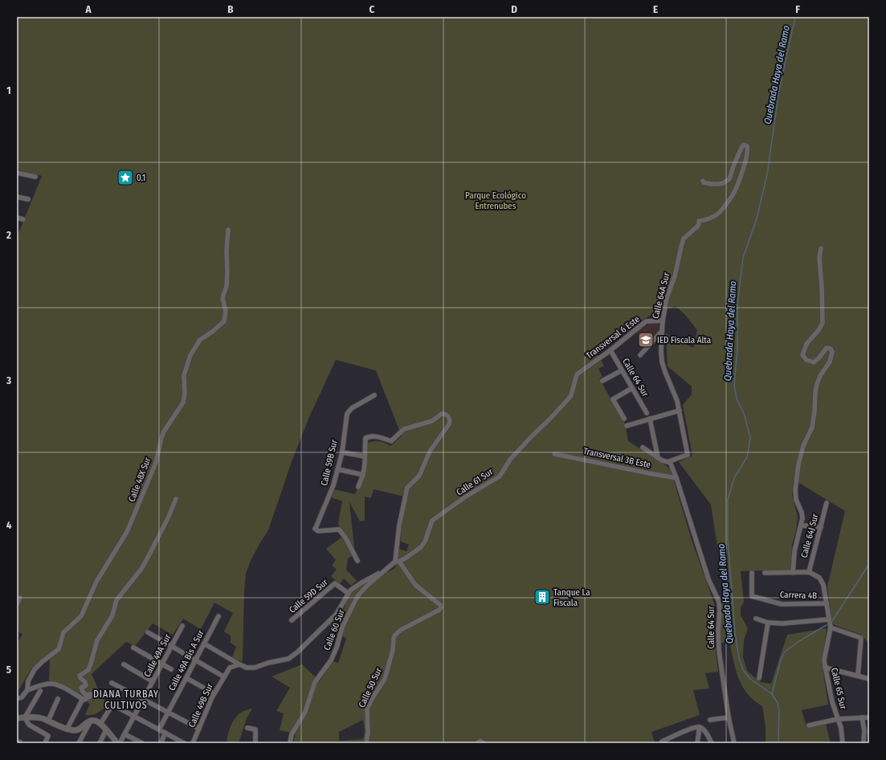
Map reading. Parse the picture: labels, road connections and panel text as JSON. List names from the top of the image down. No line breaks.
{"streets":{"street":["Calle 64A Sur","Transversal 6 Este","Calle 64 Sur","Transversal 3B Este","Calle 59B Sur","Calle 48X Sur","Calle 61 Sur","Calle 64J Sur","Carrera 4B","Calle 59D Sur","Calle 60 Sur","Calle 49A Sur","Calle 49A Bis A Sur","Calle 50 Sur","Calle 65 Sur","Calle 49B Sur"]},"crossings":[["Calle 64A Sur","Transversal 6 Este"],["Calle 64A Sur","Calle 64 Sur"],["Transversal 6 Este","Calle 64 Sur"],["Transversal 6 Este","Calle 61 Sur"],["Calle 64 Sur","Transversal 3B Este"],["Calle 61 Sur","Calle 60 Sur"],["Calle 61 Sur","Calle 50 Sur"],["Calle 64J Sur","Calle 65 Sur"],["Carrera 4B","Calle 65 Sur"],["Calle 60 Sur","Calle 50 Sur"]],"districts":["DIANA TURBAY CULTIVOS"],"water":["Quebrada Haya del Ramo"],"parks":["Parque Ecológico Entrenubes"],"places":{"place":["0.1"],"school or university":["IED Fiscala Alta"],"building":["Tanque La Fiscala"]},"grid":{"columns":["A","B","C","D","E","F"],"rows":["1","2","3","4","5"]}}
